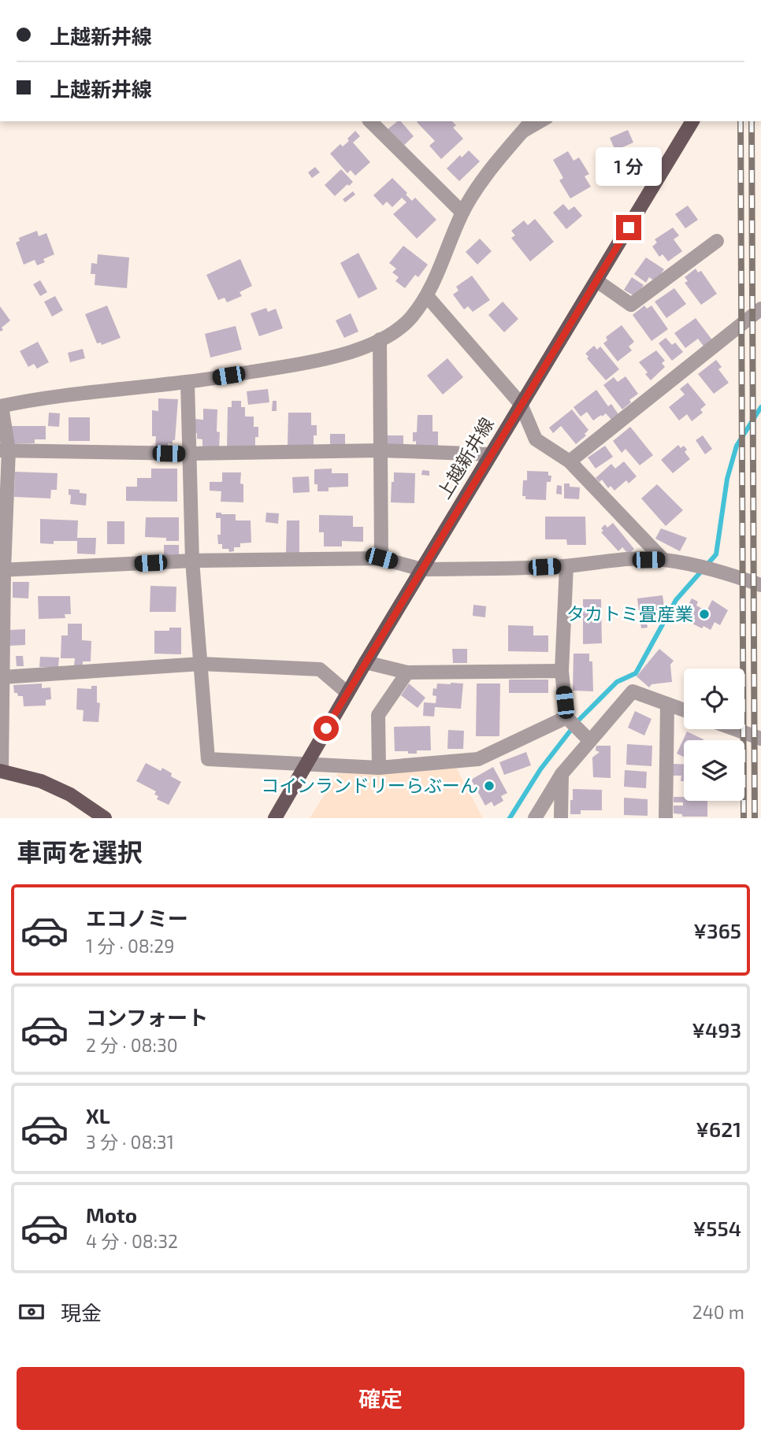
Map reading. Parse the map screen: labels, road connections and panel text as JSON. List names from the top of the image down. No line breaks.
{"streets":{"main road":["上越新井線"]},"places":["タカトミ畳産業","コインランドリーらぶーん"],"page":{"banner":["上越新井線","上越新井線"],"bubble":"1 分","heading":"車両を選択","list":[{"name":"エコノミー","note":"1 分 · 08:29","value":"¥365"},{"name":"コンフォート","note":"2 分 · 08:30","value":"¥493"},{"name":"XL","note":"3 分 · 08:31","value":"¥621"},{"name":"Moto","note":"4 分 · 08:32","value":"¥554"}],"pay":["現金","240 m"],"buttons":"確定"}}
